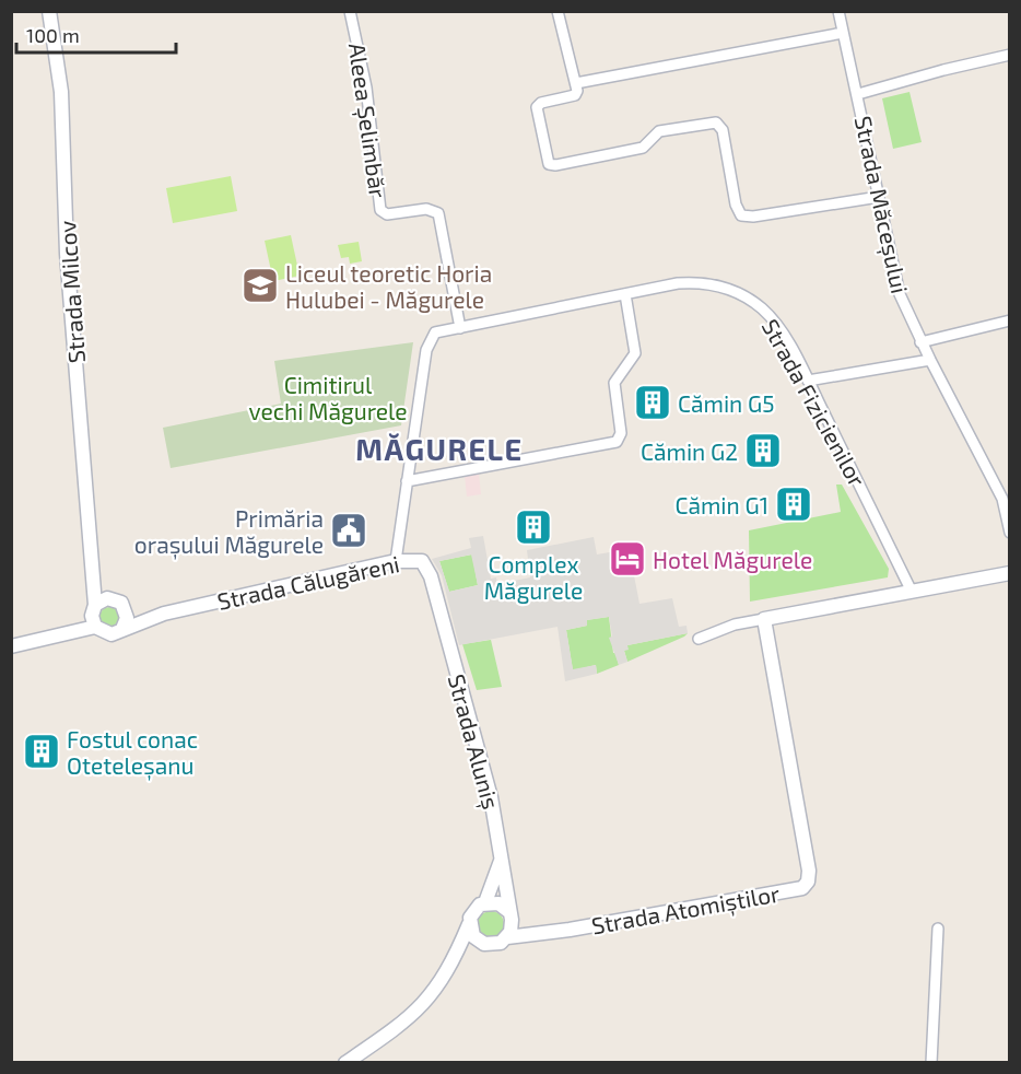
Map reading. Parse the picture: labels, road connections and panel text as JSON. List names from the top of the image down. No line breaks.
{"streets":{"main road":["Strada Milcov","Strada Călugăreni","Strada Aluniș","Strada Atomiștilor"],"street":["Aleea Șelimbăr","Strada Măceșului","Strada Fizicienilor"]},"crossings":[["Aleea Șelimbăr","Strada Fizicienilor"],["Strada Milcov","Strada Călugăreni"],["Strada Fizicienilor","Strada Călugăreni"],["Strada Călugăreni","Strada Aluniș"],["Strada Aluniș","Strada Atomiștilor"]],"districts":["MĂGURELE"],"parks":["Cimitirul vechi Măgurele"],"places":{"school or university":["Liceul teoretic Horia Hulubei - Măgurele"],"building":["Cămin G5","Cămin G2","Cămin G1","Complex Măgurele","Fostul conac Oteteleșanu"],"public building":["Primăria orașului Măgurele"],"hotel":["Hotel Măgurele"]},"scale_bar":"100 m"}
